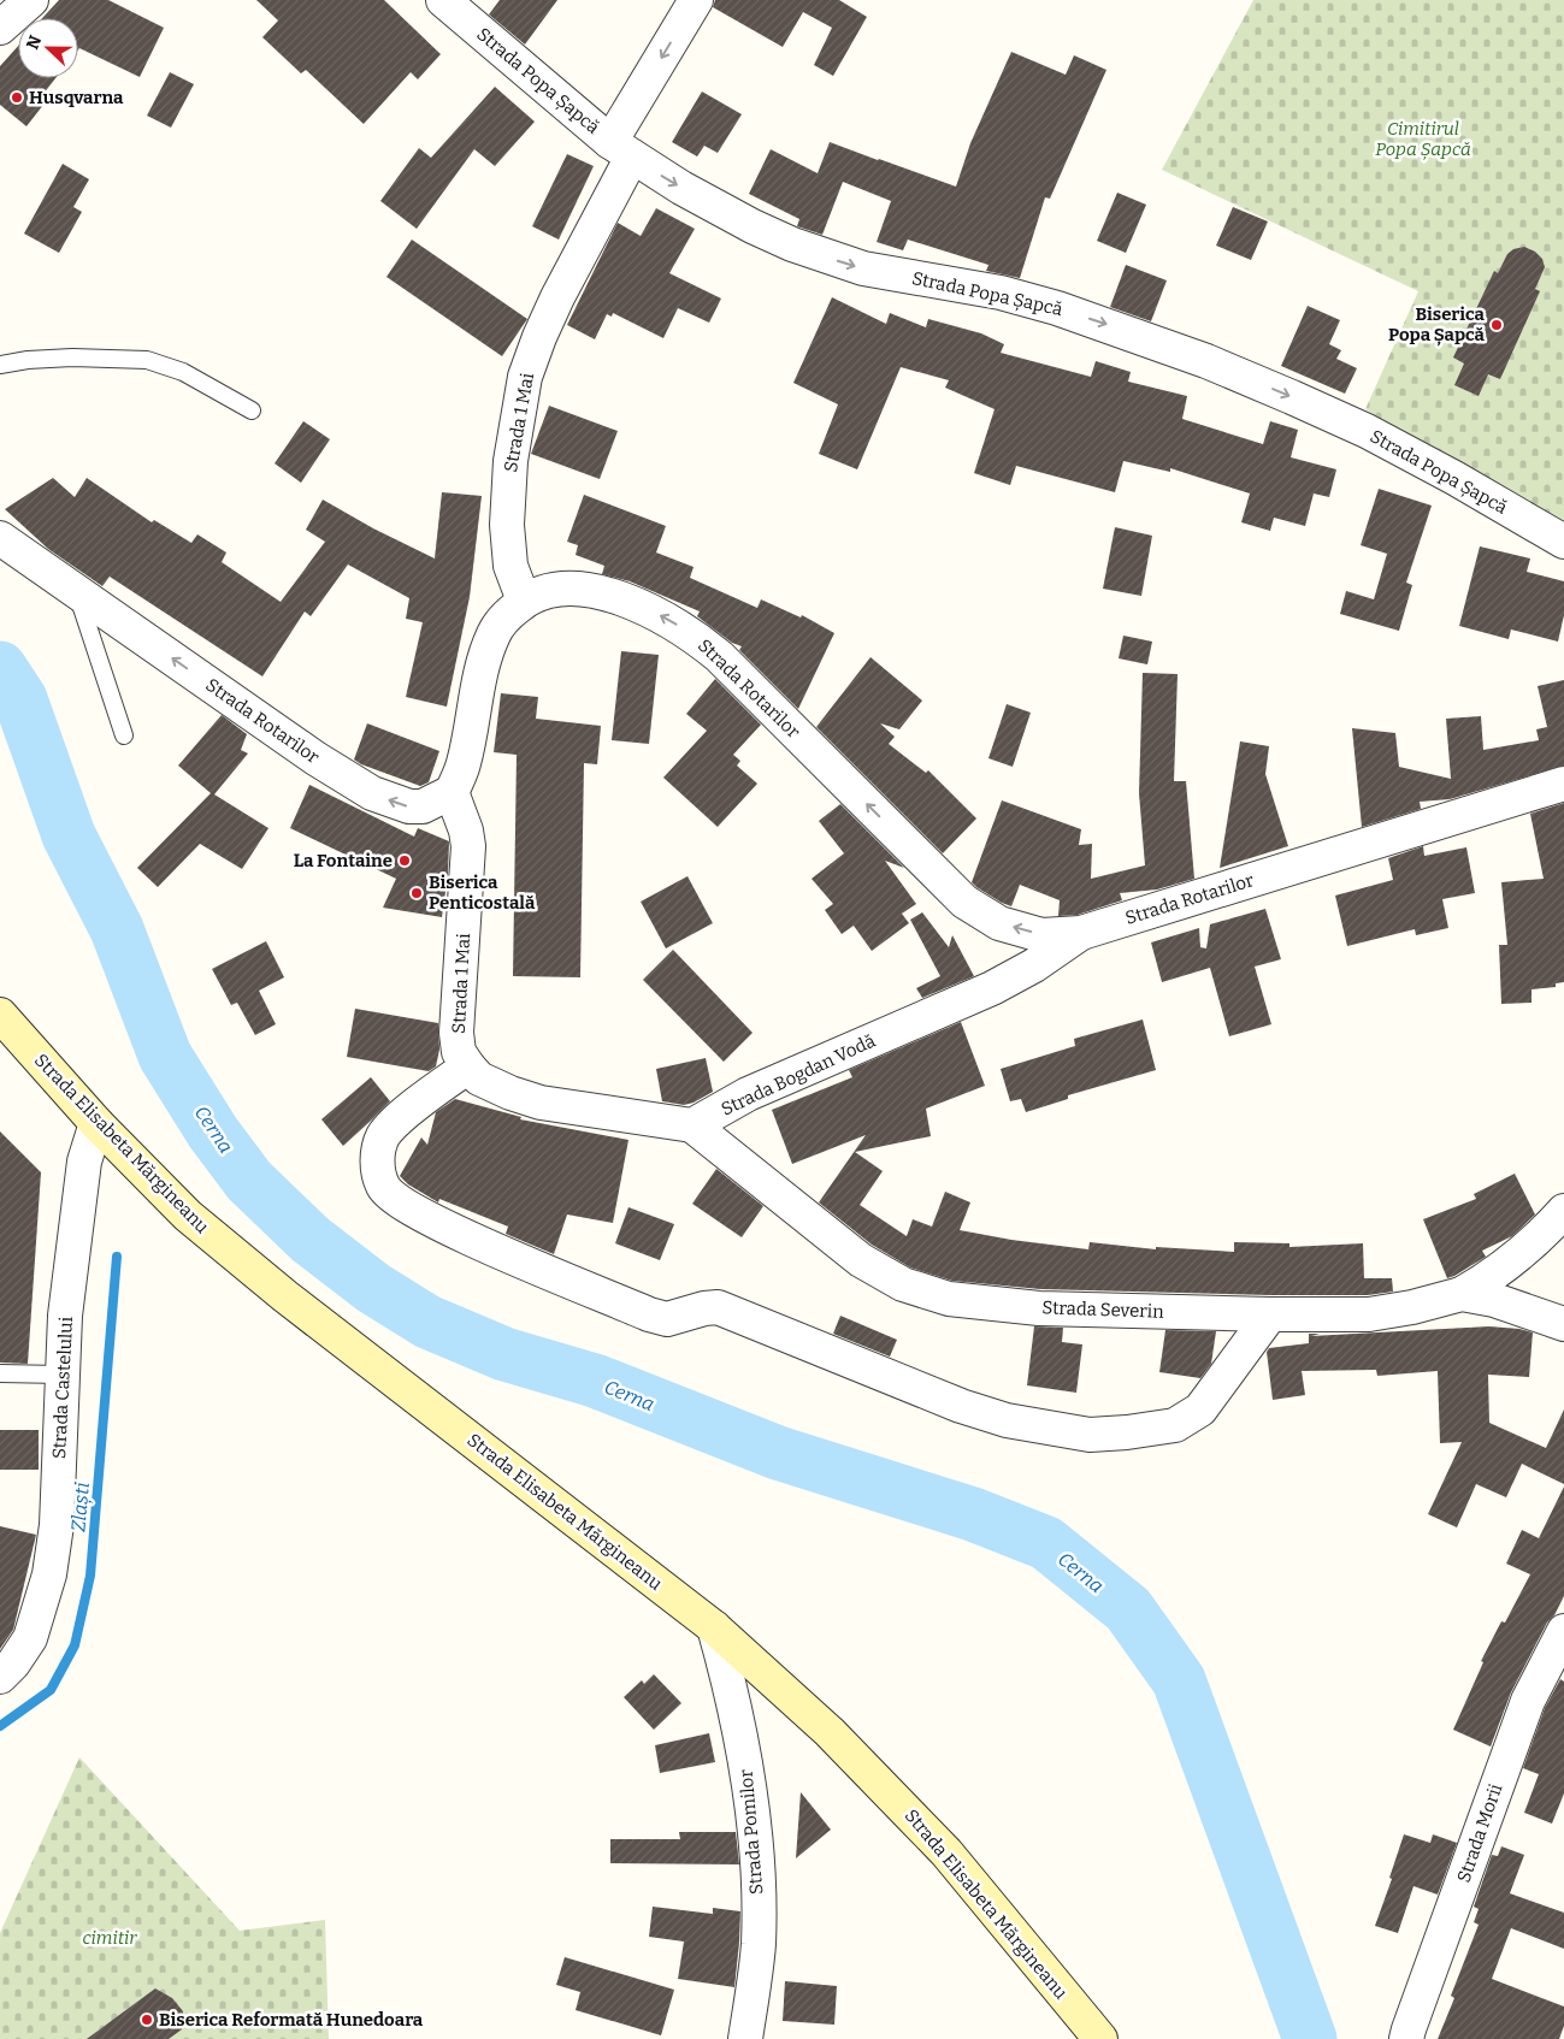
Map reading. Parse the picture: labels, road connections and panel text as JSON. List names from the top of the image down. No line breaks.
{"streets":{"main road":["Strada Elisabeta Mărgineanu"],"street":["Strada Popa Șapcă","Strada 1 Mai","Strada Rotarilor","Strada Bogdan Vodă","Strada Severin","Strada Castelului","Strada Pomilor","Strada Morii"]},"crossings":[["Strada Popa Șapcă","Strada 1 Mai"],["Strada 1 Mai","Strada Rotarilor"],["Strada Rotarilor","Strada Bogdan Vodă"],["Strada Bogdan Vodă","Strada Severin"],["Strada Elisabeta Mărgineanu","Strada Castelului"],["Strada Elisabeta Mărgineanu","Strada Pomilor"]],"one_way":["Strada Popa Șapcă","Strada Rotarilor"],"water":["Cerna","Zlaști"],"parks":["Cimitirul Popa Șapcă","cimitir"],"places":["Husqvarna","Biserica Popa Șapcă","La Fontaine","Biserica Penticostală","Biserica Reformată Hunedoara"],"north":"left"}
